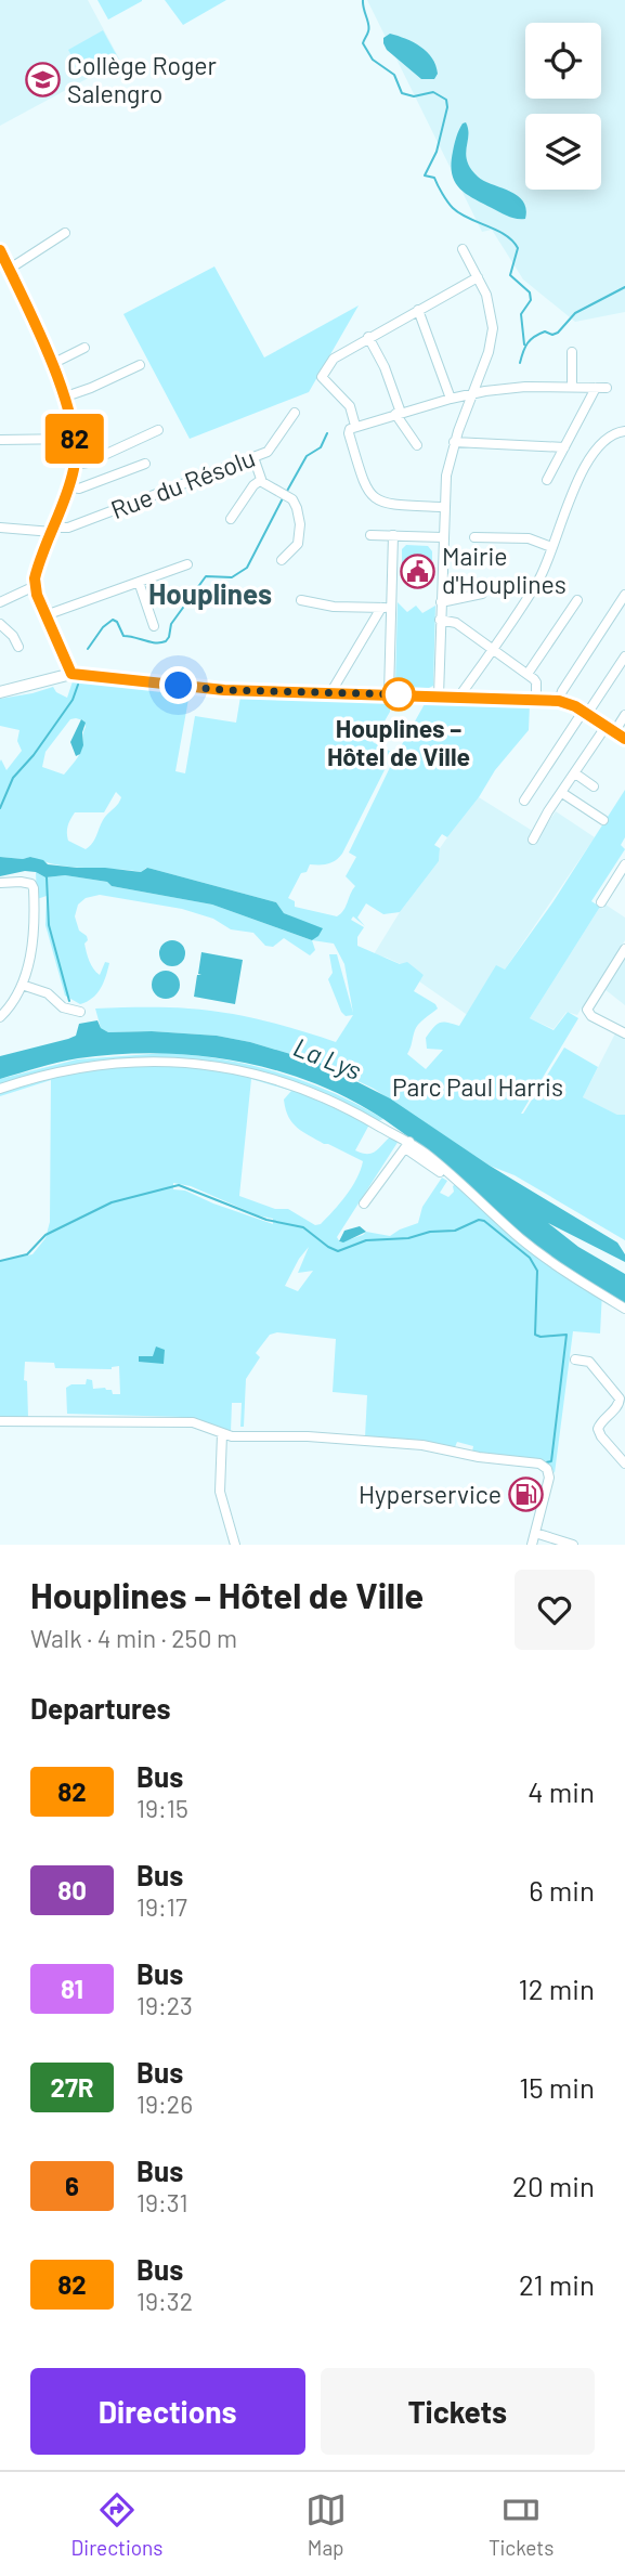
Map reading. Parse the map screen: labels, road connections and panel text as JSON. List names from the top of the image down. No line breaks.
{"streets":{"street":["Rue du Résolu"]},"districts":["Houplines"],"water":["La Lys"],"parks":["Parc Paul Harris"],"places":{"school or university":["Collège Roger Salengro"],"public building":["Mairie d'Houplines"],"other":["Houplines – Hôtel de Ville"],"fuel station":["Hyperservice"]},"lines":["bus line 82"],"page":{"on_map":"82","heading":[["Houplines – Hôtel de Ville","Walk · 4 min · 250 m"],"Departures"],"list":[{"mark":"82","name":"Bus","note":"19:15","value":"4 min"},{"mark":"80","name":"Bus","note":"19:17","value":"6 min"},{"mark":"81","name":"Bus","note":"19:23","value":"12 min"},{"mark":"27R","name":"Bus","note":"19:26","value":"15 min"},{"mark":"6","name":"Bus","note":"19:31","value":"20 min"},{"mark":"82","name":"Bus","note":"19:32","value":"21 min"}],"buttons":["Directions","Tickets"],"tabs":["Directions","Map","Tickets"]}}
